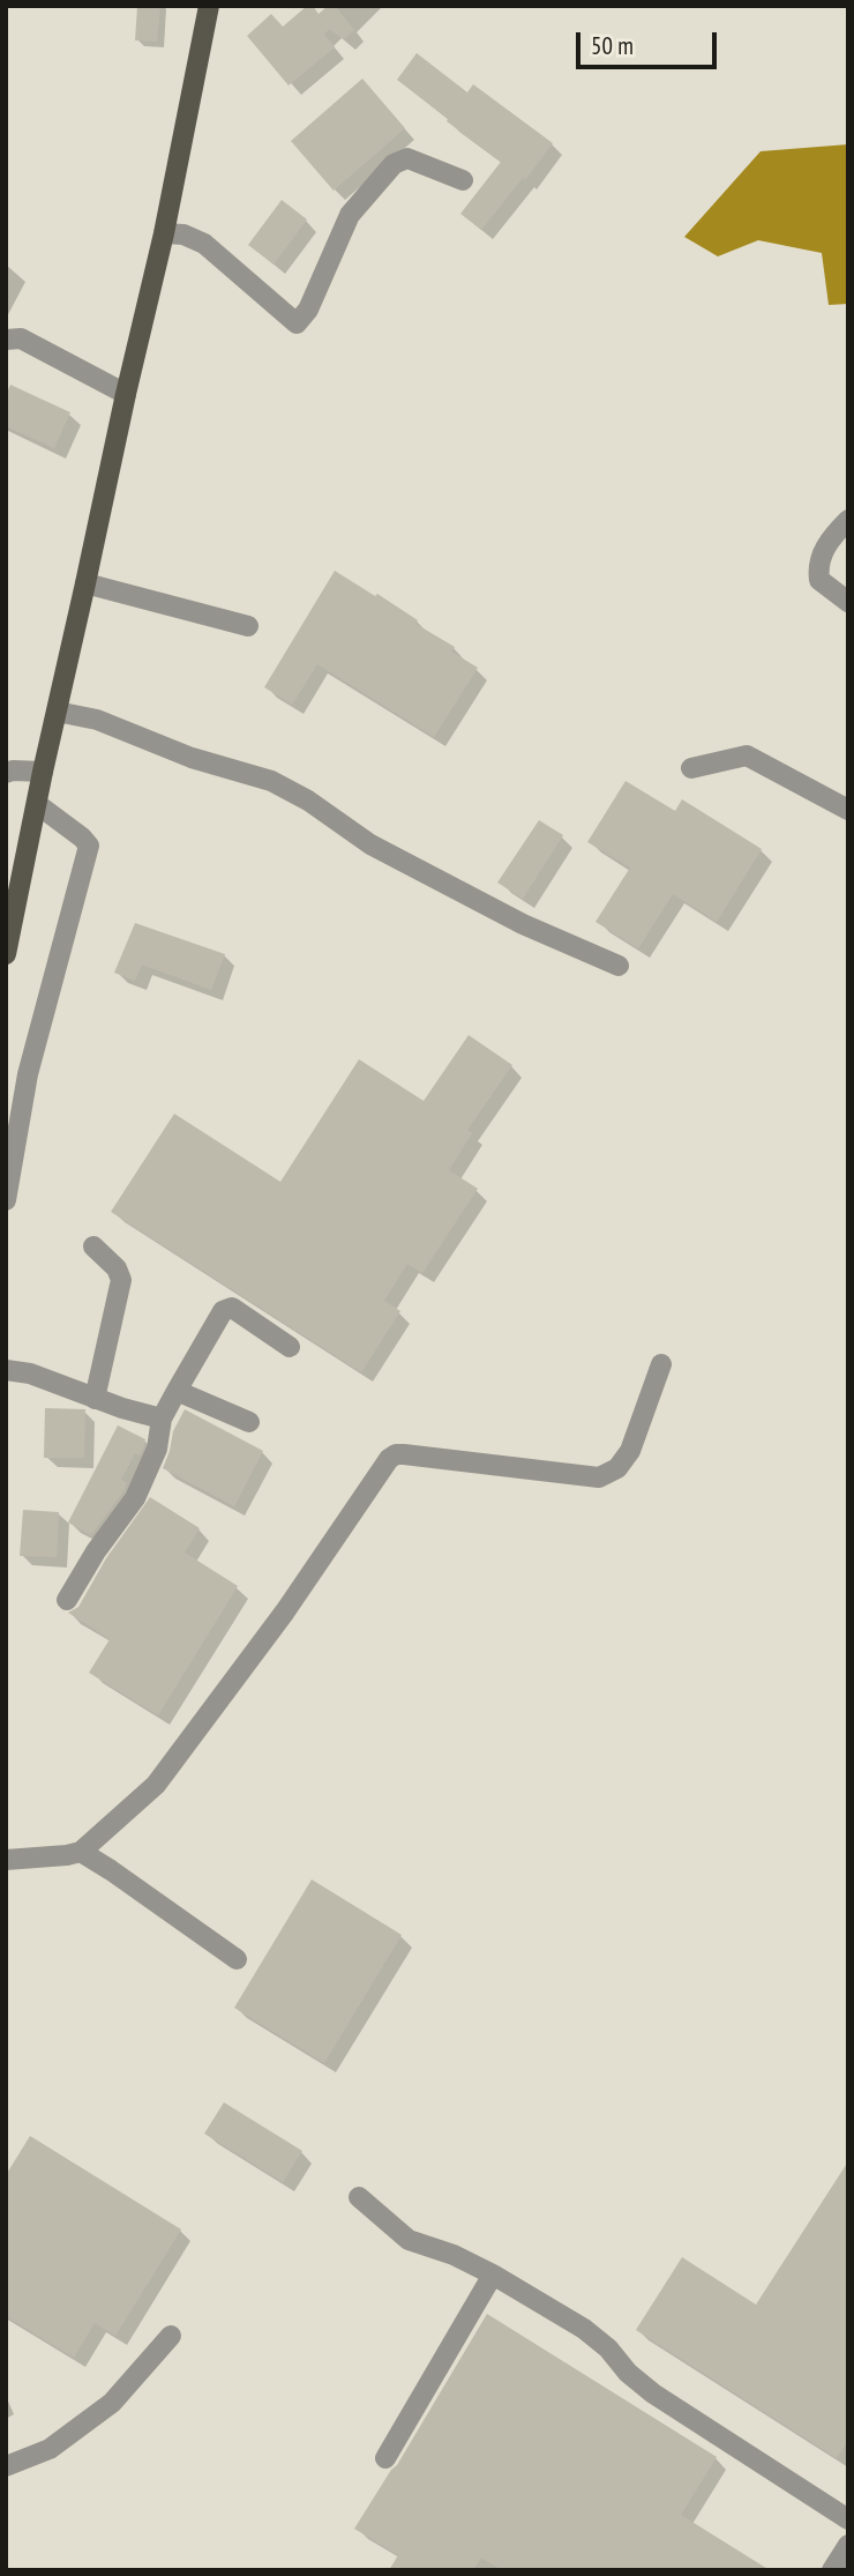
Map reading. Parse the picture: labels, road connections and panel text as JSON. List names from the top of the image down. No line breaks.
{"scale_bar":"50 m"}
